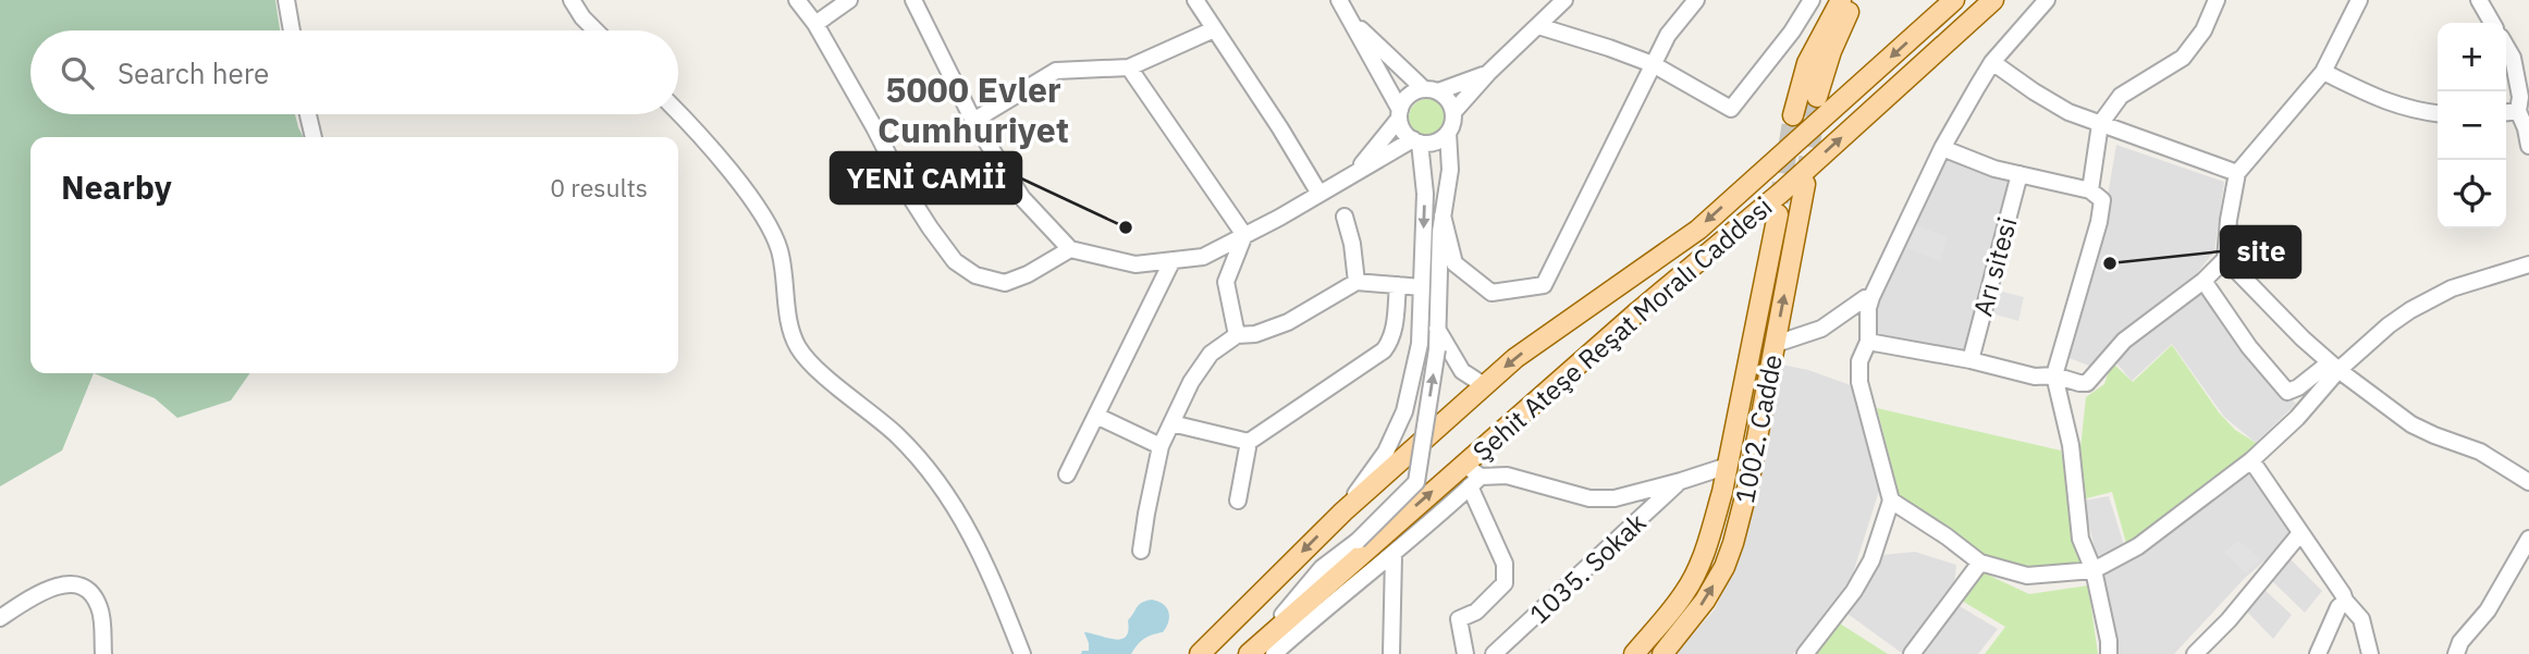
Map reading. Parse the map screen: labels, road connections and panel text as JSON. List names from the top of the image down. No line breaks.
{"streets":{"main road":["Şehit Ateşe Reşat Moralı Caddesi","1002. Cadde"],"street":["Arı sitesi","1035. Sokak"]},"districts":["5000 Evler Cumhuriyet"],"places":["YENİ CAMİİ","site"],"page":{"map_buttons":["+","−"],"search":"Search here","heading":["Nearby","0 results"]}}
